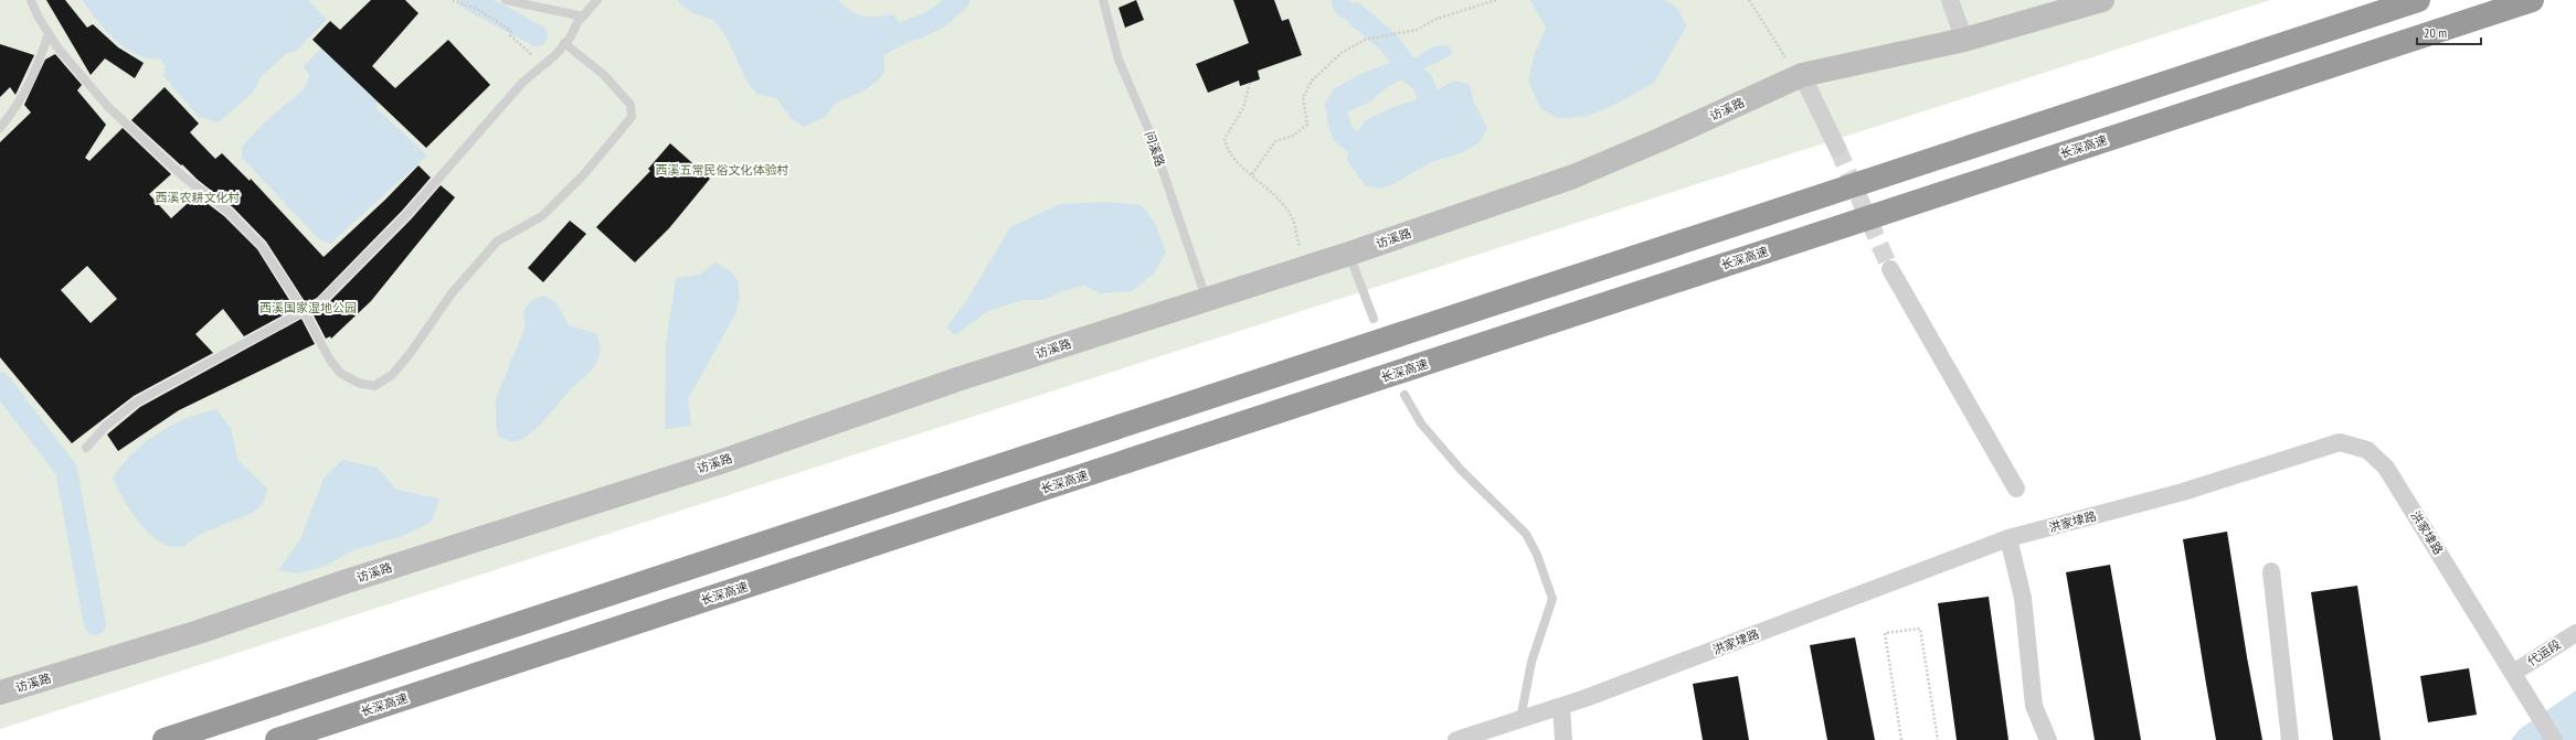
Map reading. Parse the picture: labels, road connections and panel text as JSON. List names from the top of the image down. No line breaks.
{"streets":{"highway":["长深高速"],"street":["访溪路","洪家埭路","代运段"],"lane":["问溪路"]},"crossings":[["访溪路","问溪路"],["洪家埭路","代运段"]],"parks":["西溪五常民俗文化体验村","西溪农耕文化村","西溪国家湿地公园"],"scale_bar":"20 m"}
